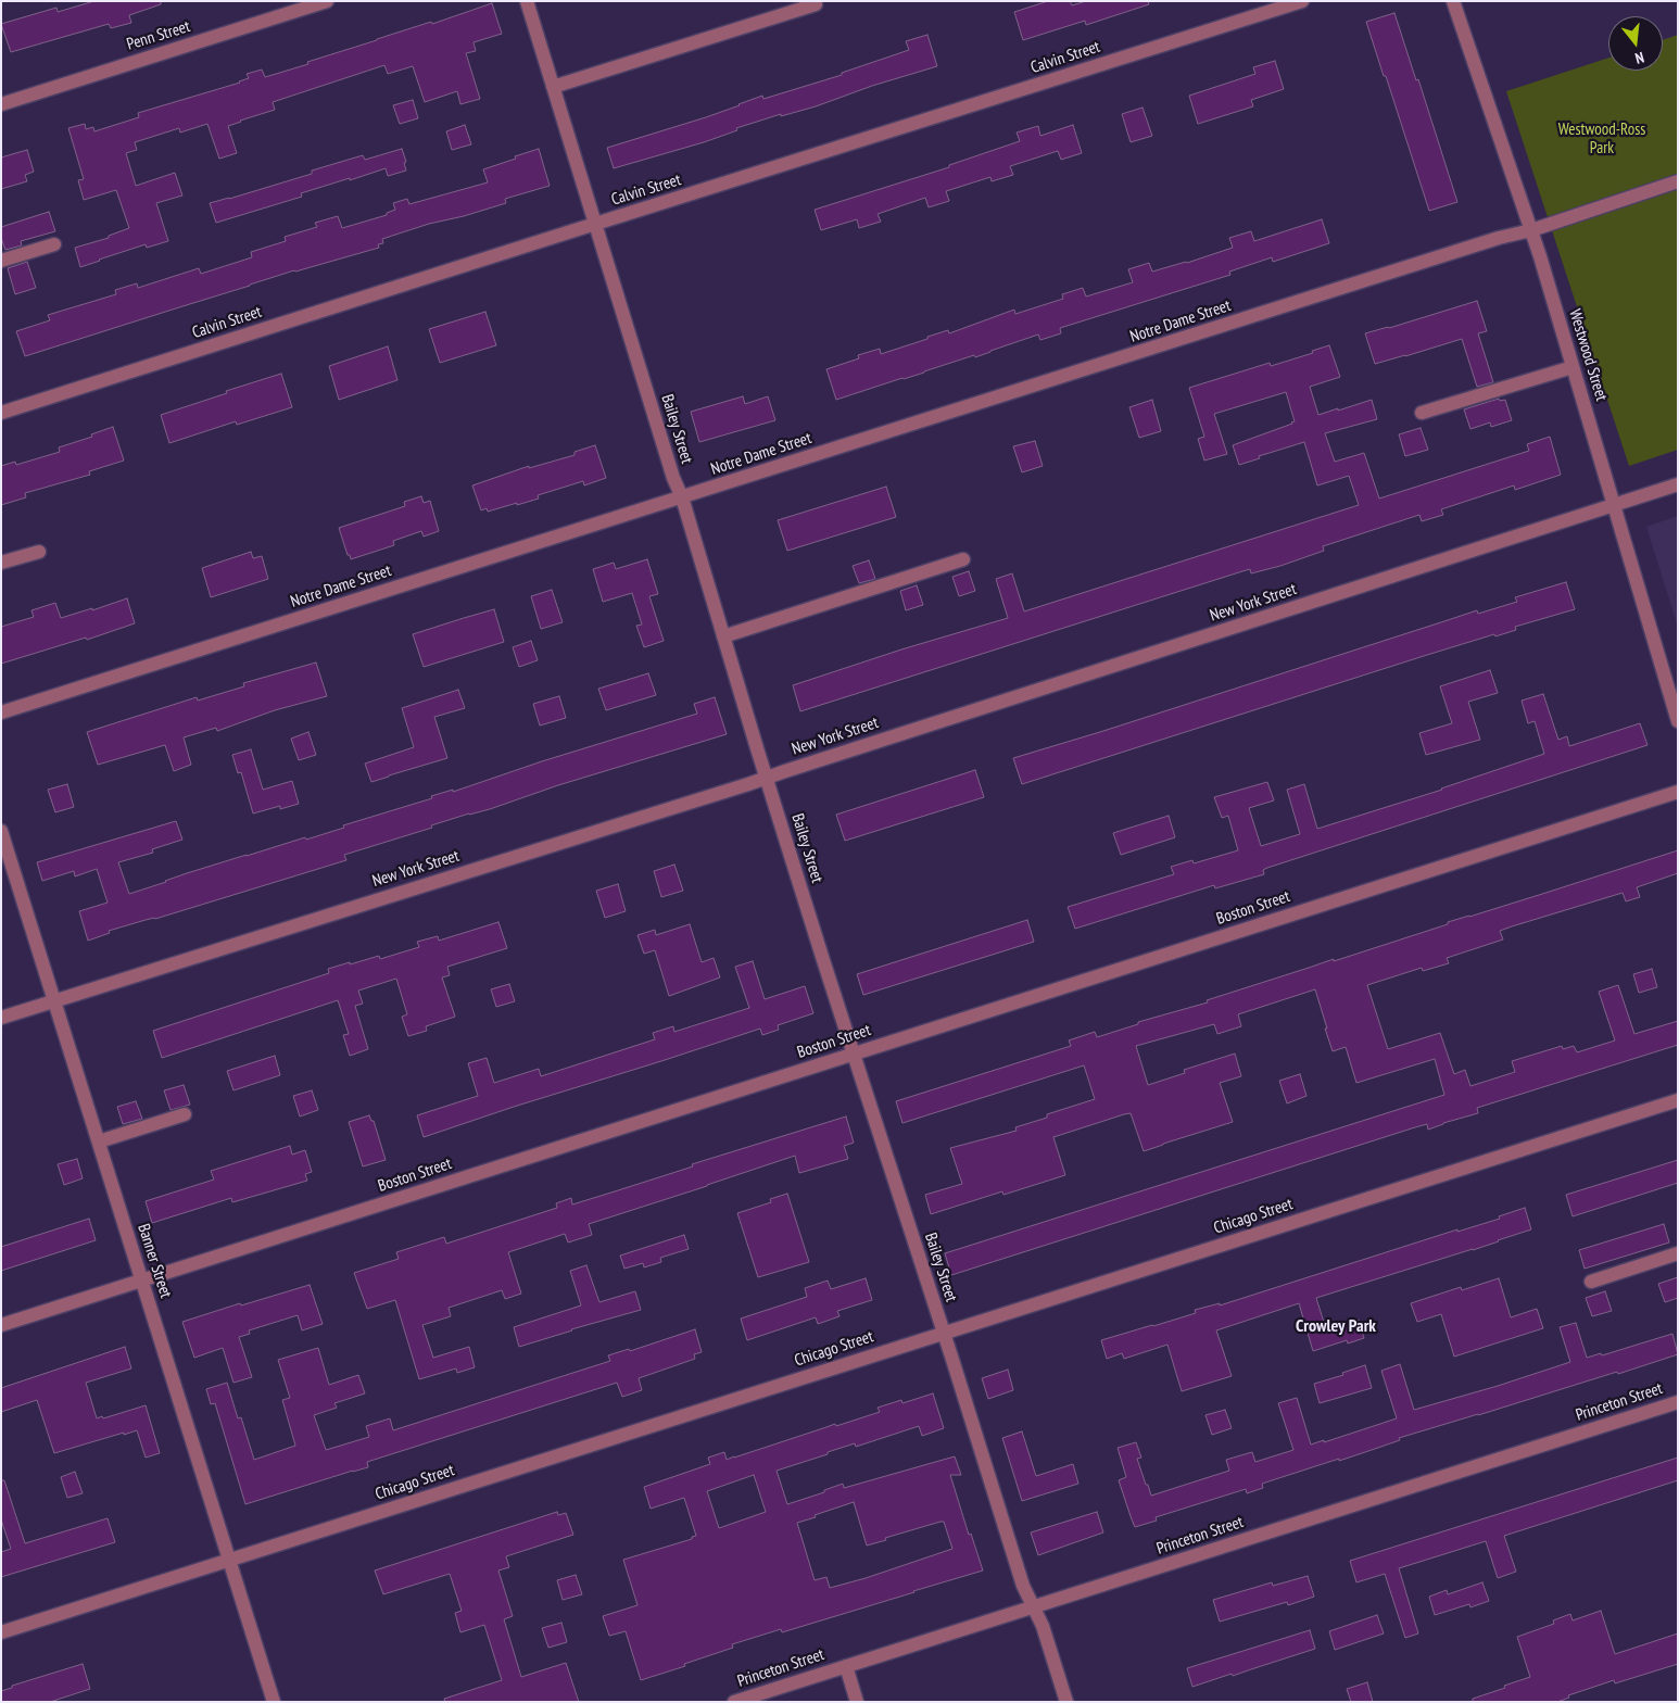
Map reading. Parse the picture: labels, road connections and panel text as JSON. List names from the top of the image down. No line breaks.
{"streets":{"street":["Penn Street","Calvin Street","Notre Dame Street","Westwood Street","Bailey Street","New York Street","Boston Street","Chicago Street","Banner Street","Princeton Street"]},"crossings":[["Calvin Street","Bailey Street"],["Notre Dame Street","Westwood Street"],["Notre Dame Street","Bailey Street"],["Westwood Street","New York Street"],["Bailey Street","New York Street"],["Bailey Street","Boston Street"],["Bailey Street","Chicago Street"],["Bailey Street","Princeton Street"],["New York Street","Banner Street"],["Boston Street","Banner Street"],["Chicago Street","Banner Street"]],"districts":["Crowley Park"],"parks":["Westwood-Ross Park"],"north":"bottom"}
